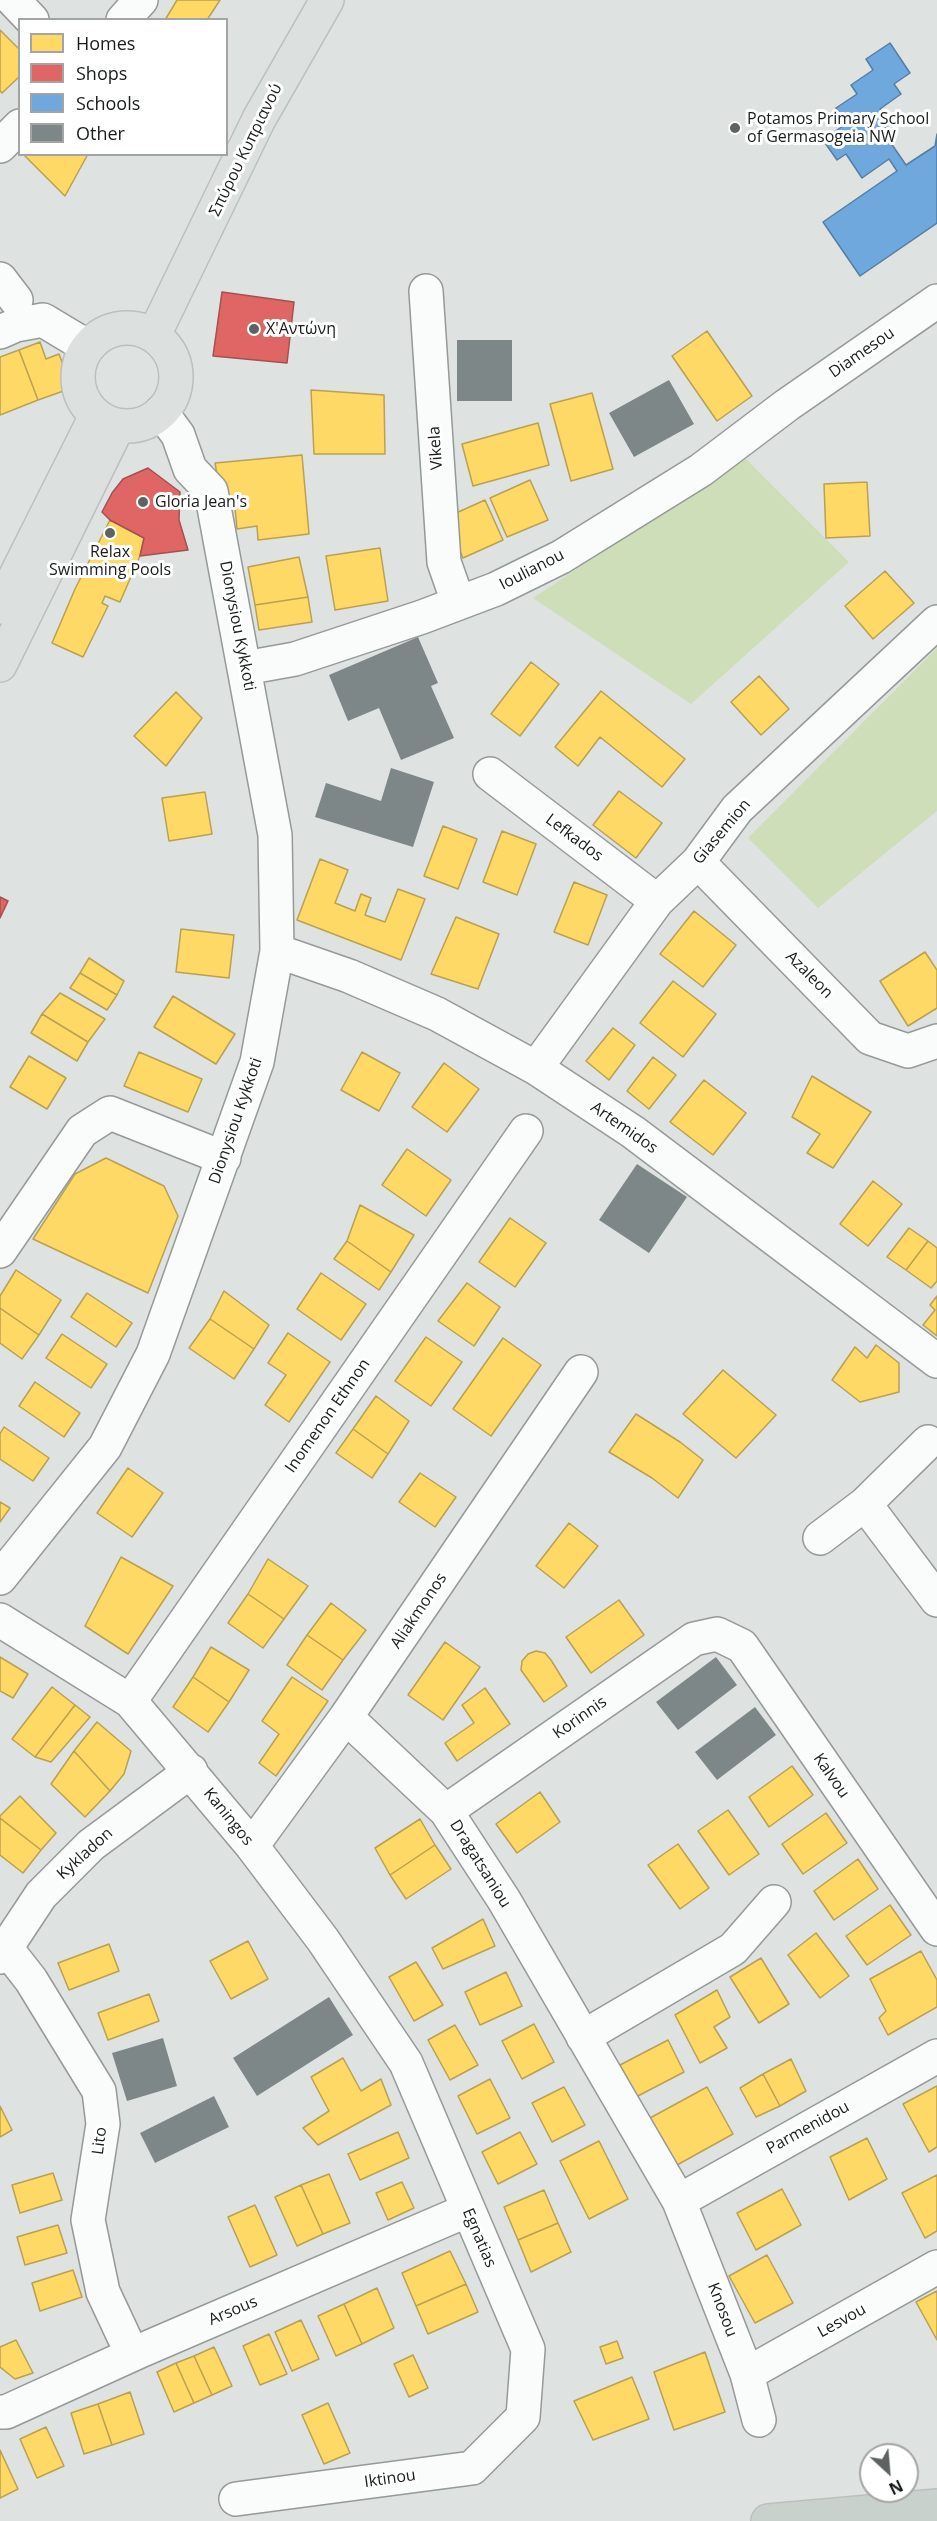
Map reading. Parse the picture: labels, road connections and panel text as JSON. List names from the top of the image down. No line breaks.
{"streets":{"main road":["Σπύρου Κυπριανού"],"street":["Diamesou","Vikela","Ioulianou","Dionysiou Kykkoti","Giasemion","Lefkados","Azaleon","Artemidos","Inomenon Ethnon","Aliakmonos","Korinnis","Kalvou","Kaningos","Kykladon","Dragatsaniou","Parmenidou","Lito","Egnatias","Knosou","Arsous","Lesvou","Iktinou"]},"crossings":[["Σπύρου Κυπριανού","Dionysiou Kykkoti"],["Diamesou","Ioulianou"],["Vikela","Ioulianou"],["Ioulianou","Dionysiou Kykkoti"],["Dionysiou Kykkoti","Artemidos"],["Giasemion","Lefkados"],["Giasemion","Azaleon"],["Giasemion","Artemidos"],["Inomenon Ethnon","Kaningos"],["Aliakmonos","Kaningos"],["Aliakmonos","Dragatsaniou"],["Korinnis","Kalvou"],["Korinnis","Dragatsaniou"],["Kaningos","Kykladon"],["Kaningos","Egnatias"],["Kykladon","Lito"],["Dragatsaniou","Parmenidou"],["Dragatsaniou","Knosou"],["Parmenidou","Knosou"],["Lito","Arsous"],["Egnatias","Arsous"],["Egnatias","Iktinou"],["Knosou","Lesvou"]],"places":["Potamos Primary School of Germasogeia NW","Χ'Αντώνη","Gloria Jean's","Relax Swimming Pools"],"legend":["Homes","Shops","Schools","Other"],"north":"bottom right"}
